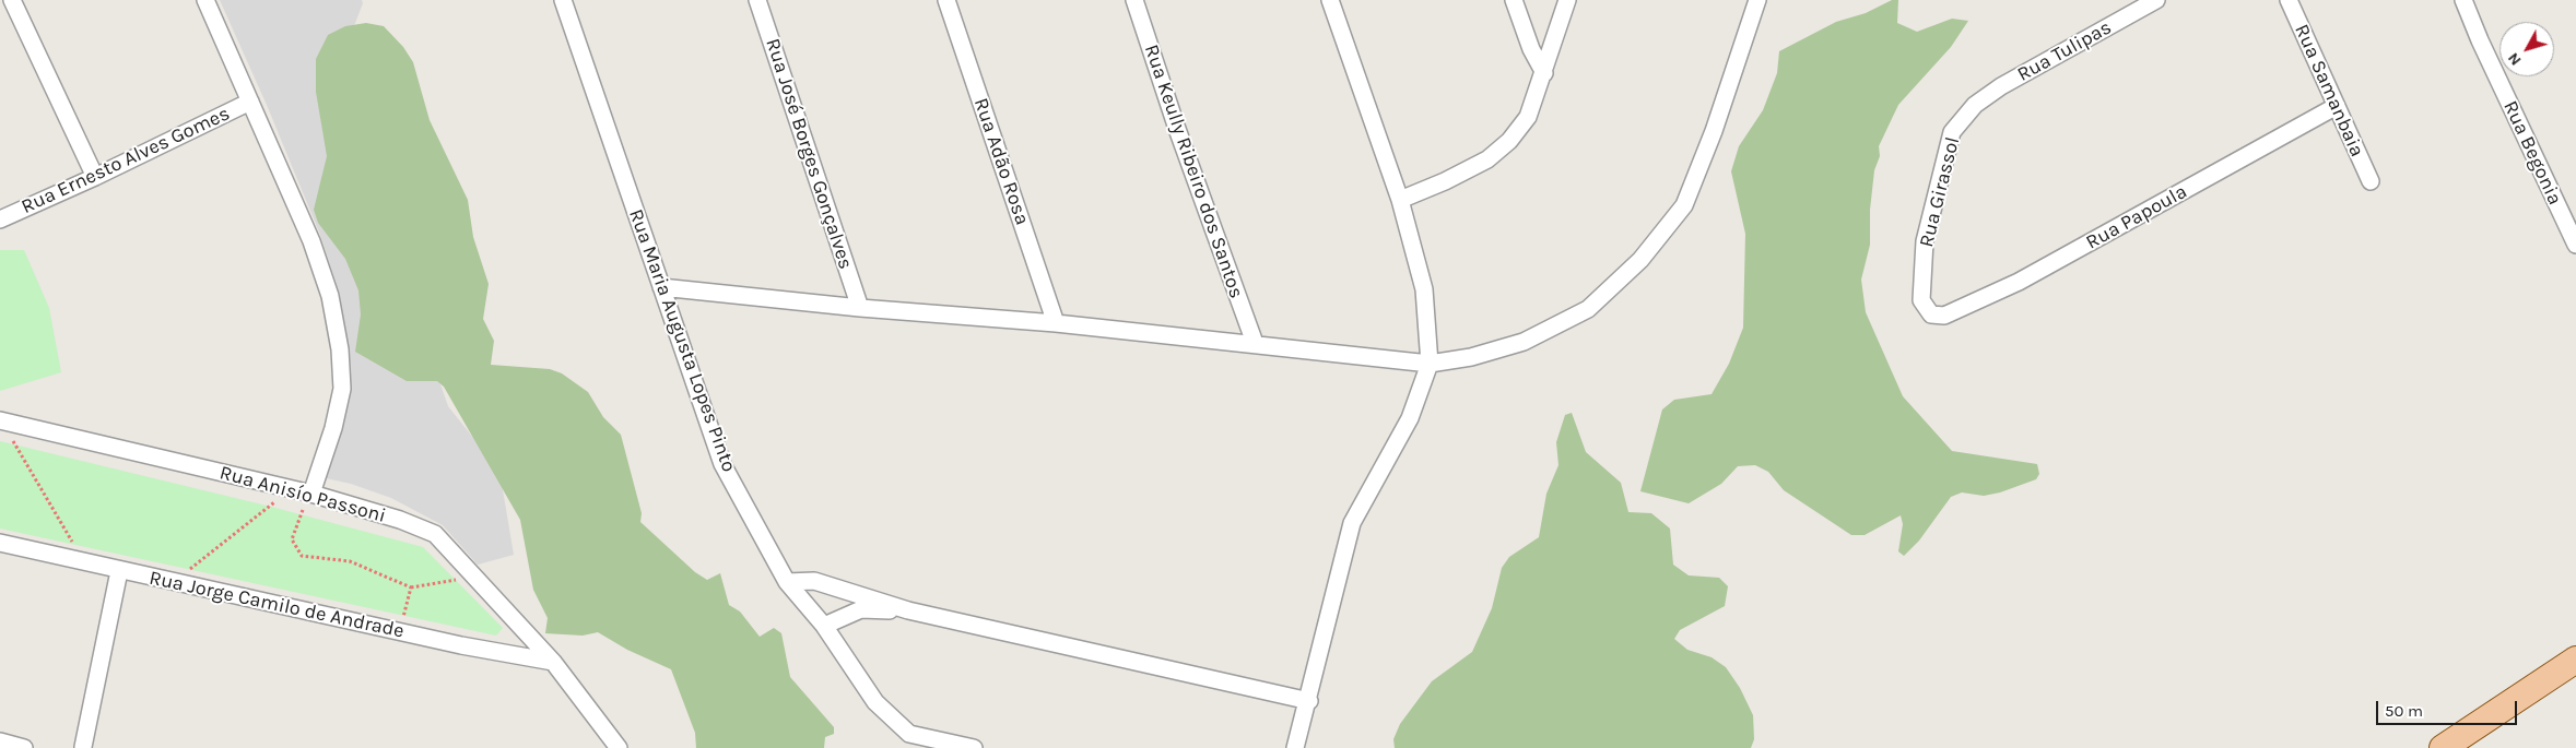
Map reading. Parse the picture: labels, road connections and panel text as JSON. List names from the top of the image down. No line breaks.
{"streets":{"street":["Rua Tulipas","Rua Samanbaia","Rua Begonia","Rua José Borges Gonçalves","Rua Ernesto Alves Gomes","Rua Adão Rosa","Rua Keully Ribeiro dos Santos","Rua Girassol","Rua Papoula","Rua Maria Augusta Lopes Pinto","Rua Anisío Passoni","Rua Jorge Camilo de Andrade"]},"crossings":[["Rua Tulipas","Rua Girassol"],["Rua Samanbaia","Rua Papoula"],["Rua Girassol","Rua Papoula"],["Rua Anisío Passoni","Rua Jorge Camilo de Andrade"]],"scale_bar":"50 m","north":"bottom left"}
